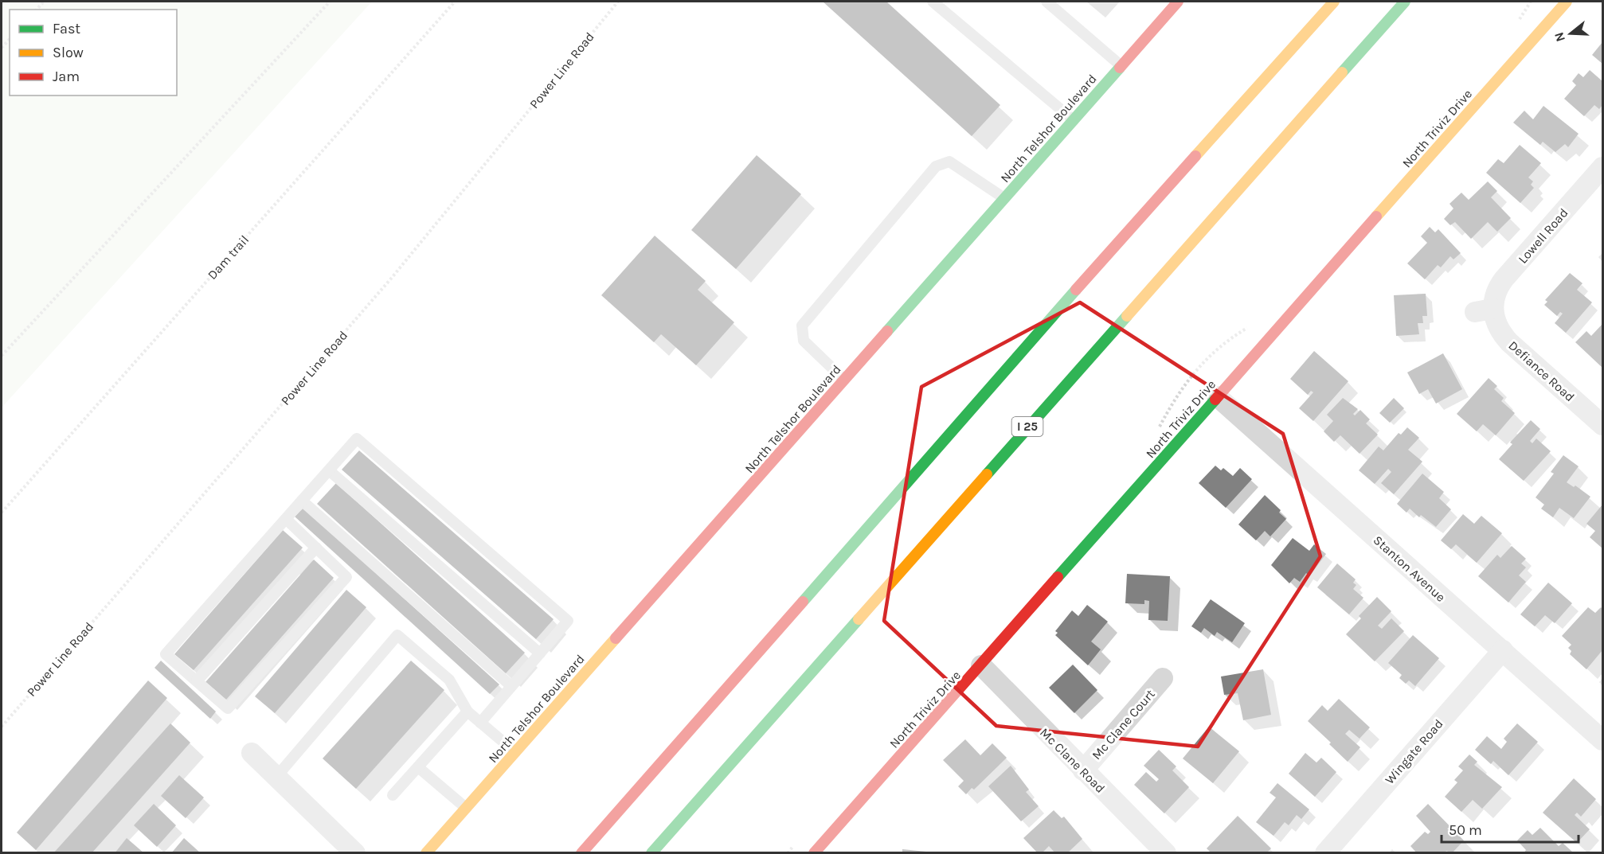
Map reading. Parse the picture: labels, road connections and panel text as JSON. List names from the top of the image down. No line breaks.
{"streets":{"main road":["North Telshor Boulevard","North Triviz Drive","I 25"],"street":["Lowell Road","Defiance Road","Stanton Avenue","Mc Clane Court","Wingate Road","Mc Clane Road"],"path":["Power Line Road","Dam trail"]},"crossings":[["North Triviz Drive","Stanton Avenue"],["North Triviz Drive","Mc Clane Road"],["Lowell Road","Defiance Road"],["Stanton Avenue","Wingate Road"],["Mc Clane Court","Mc Clane Road"]],"legend":["Fast","Slow","Jam"],"scale_bar":"50 m","north":"left"}
